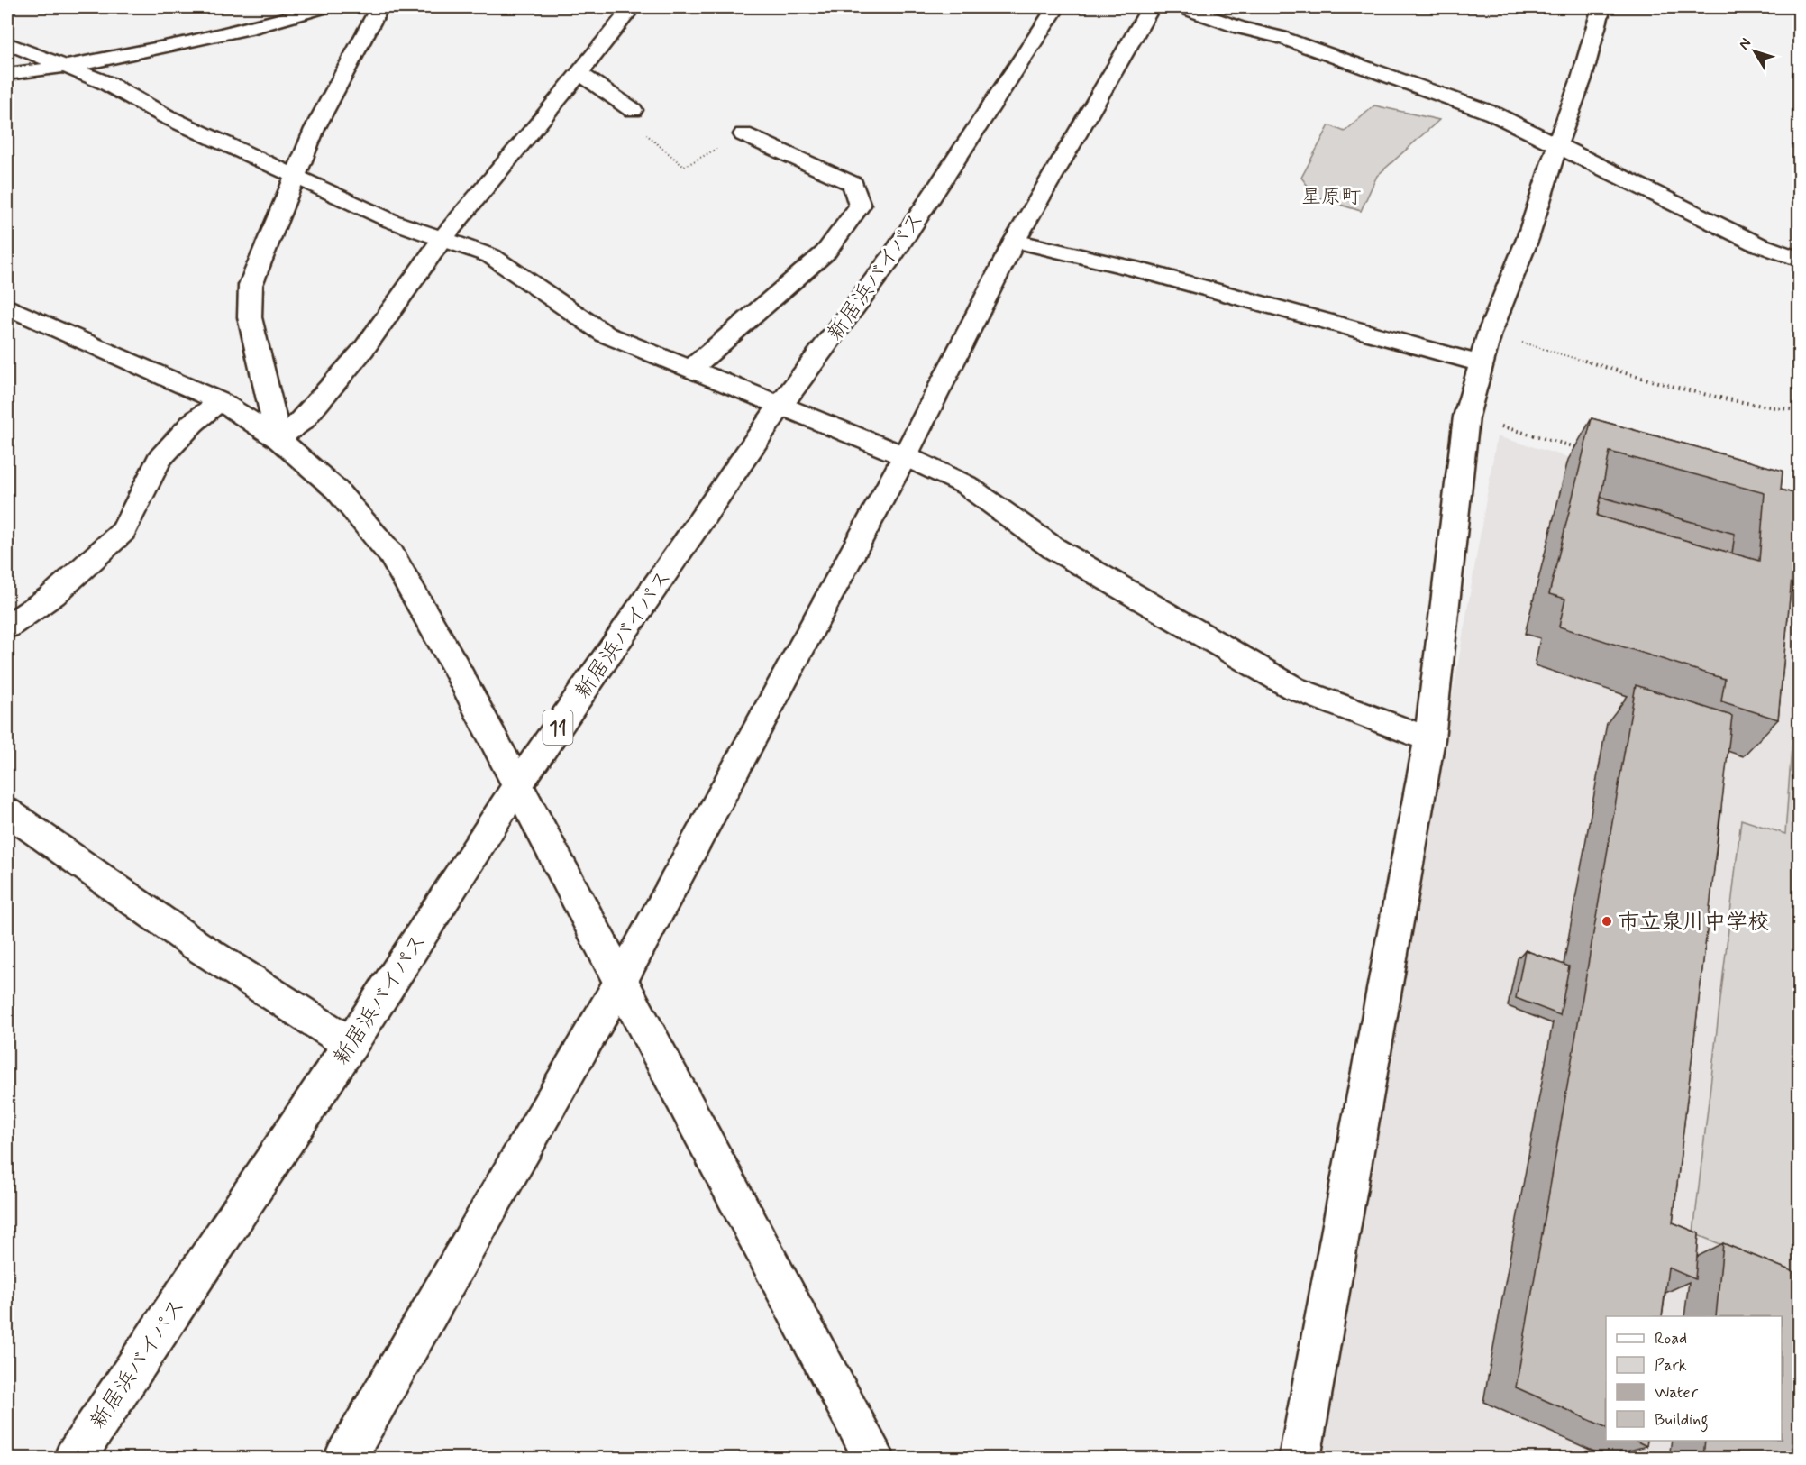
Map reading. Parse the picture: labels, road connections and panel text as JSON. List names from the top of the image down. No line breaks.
{"streets":{"main road":["新居浜バイパス","11"]},"districts":["星原町"],"places":["市立泉川中学校"],"legend":["Road","Park","Water","Building"],"north":"top left"}
